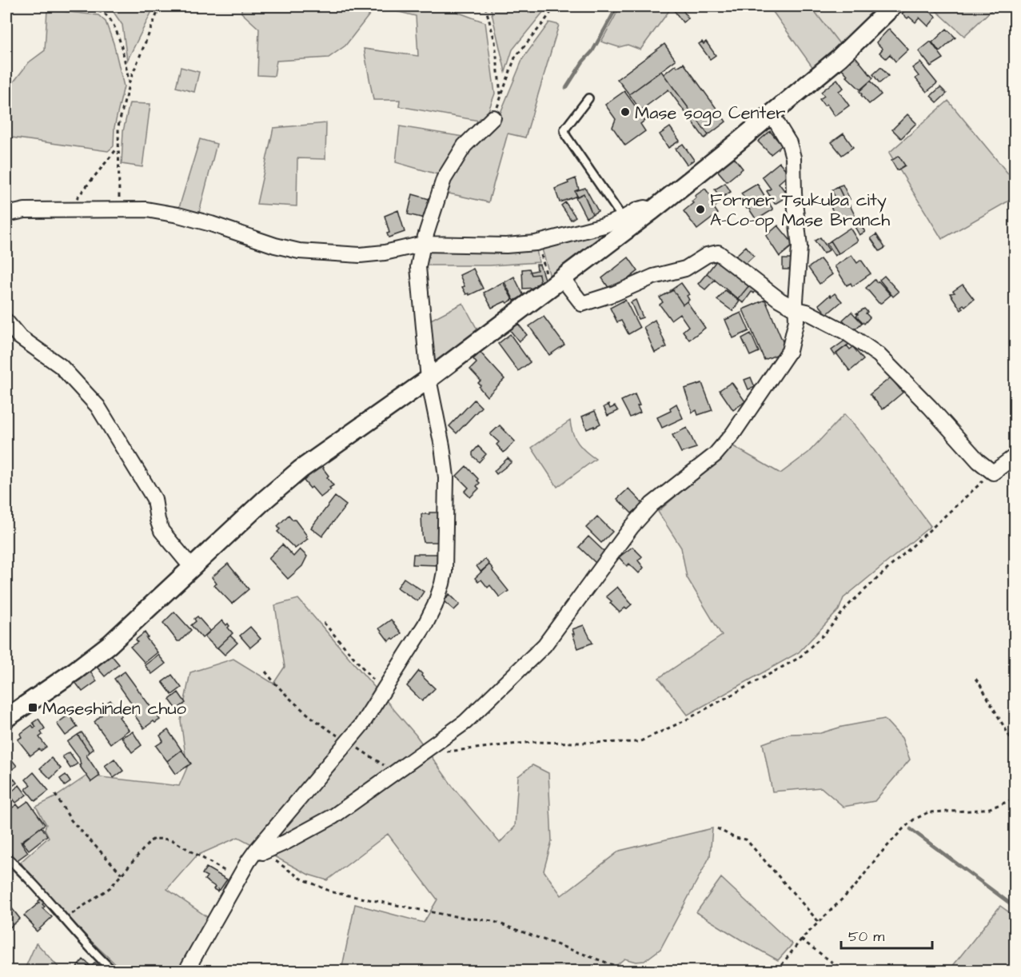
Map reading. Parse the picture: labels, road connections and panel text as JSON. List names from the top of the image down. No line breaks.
{"places":{"other":["Mase sogo Center","Former Tsukuba city A-Co-op Mase Branch"],"transit":["Maseshinden chuo"]},"scale_bar":"50 m"}
